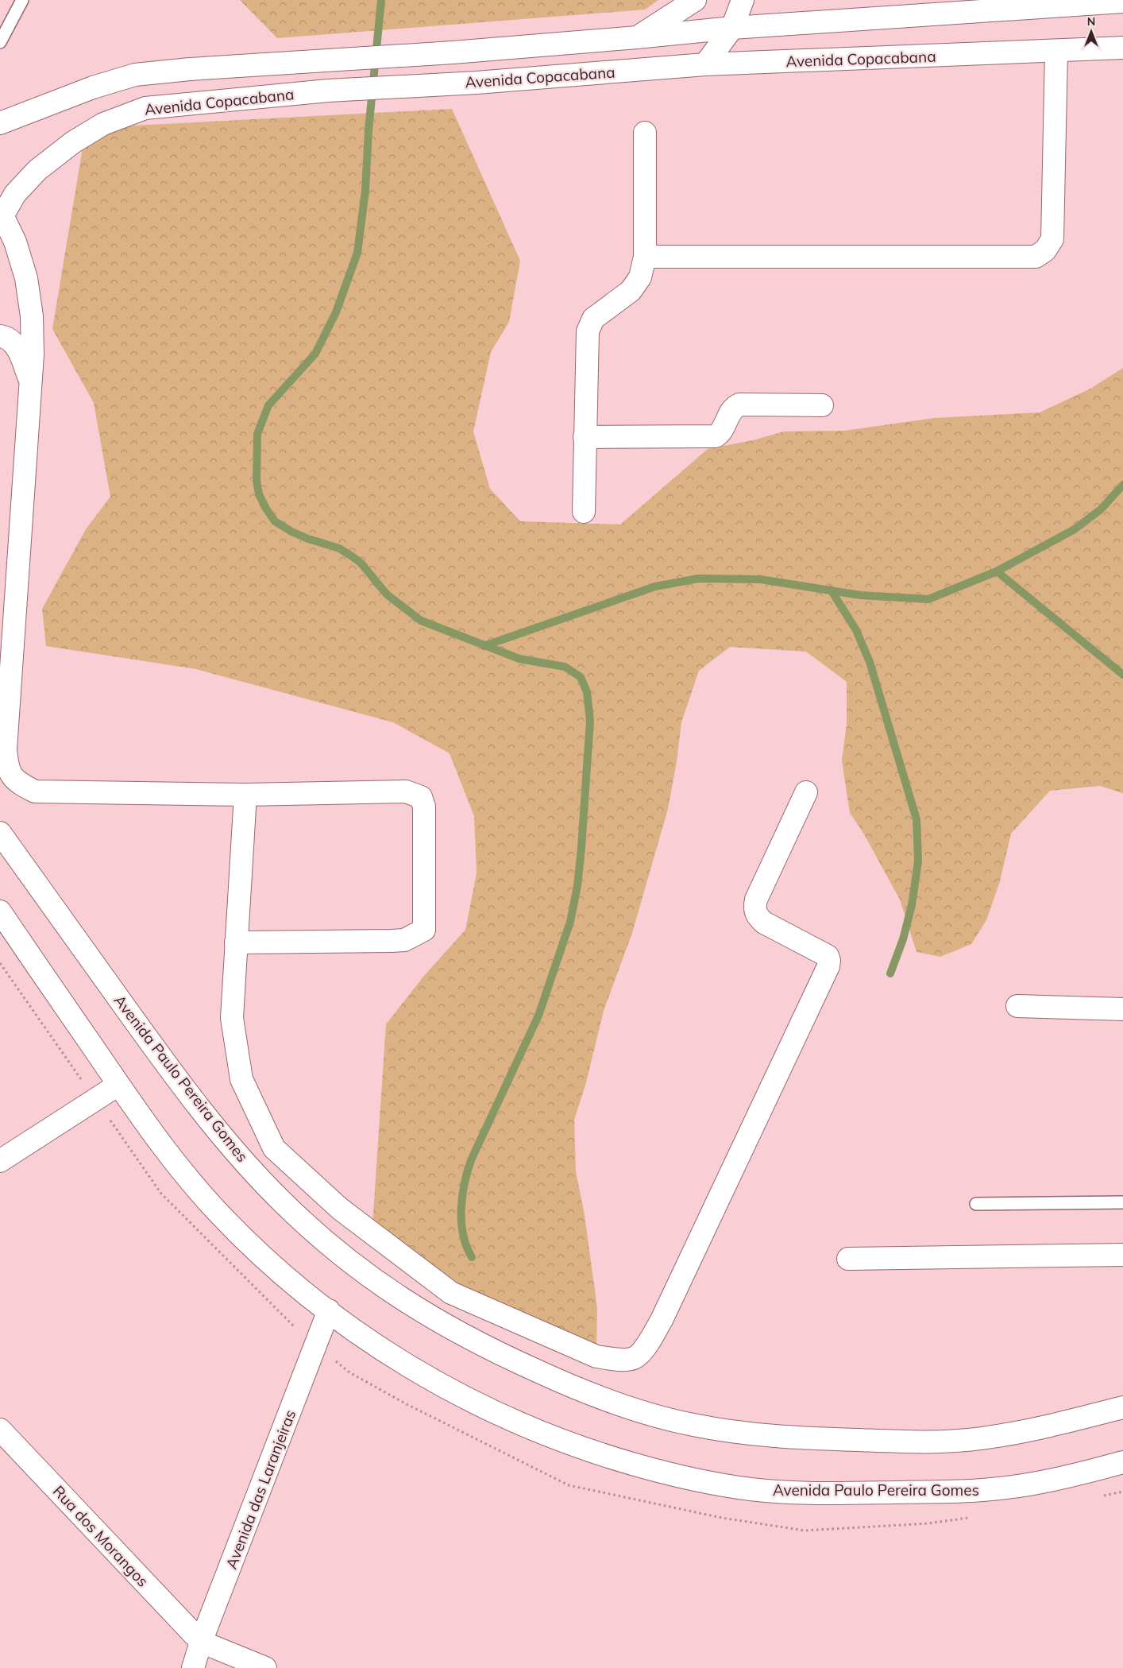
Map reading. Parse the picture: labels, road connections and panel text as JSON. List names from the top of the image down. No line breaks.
{"streets":{"street":["Avenida Copacabana","Avenida Paulo Pereira Gomes","Avenida das Laranjeiras","Rua dos Morangos"]},"crossings":[["Avenida Paulo Pereira Gomes","Avenida das Laranjeiras"],["Avenida das Laranjeiras","Rua dos Morangos"]],"north":"top"}
